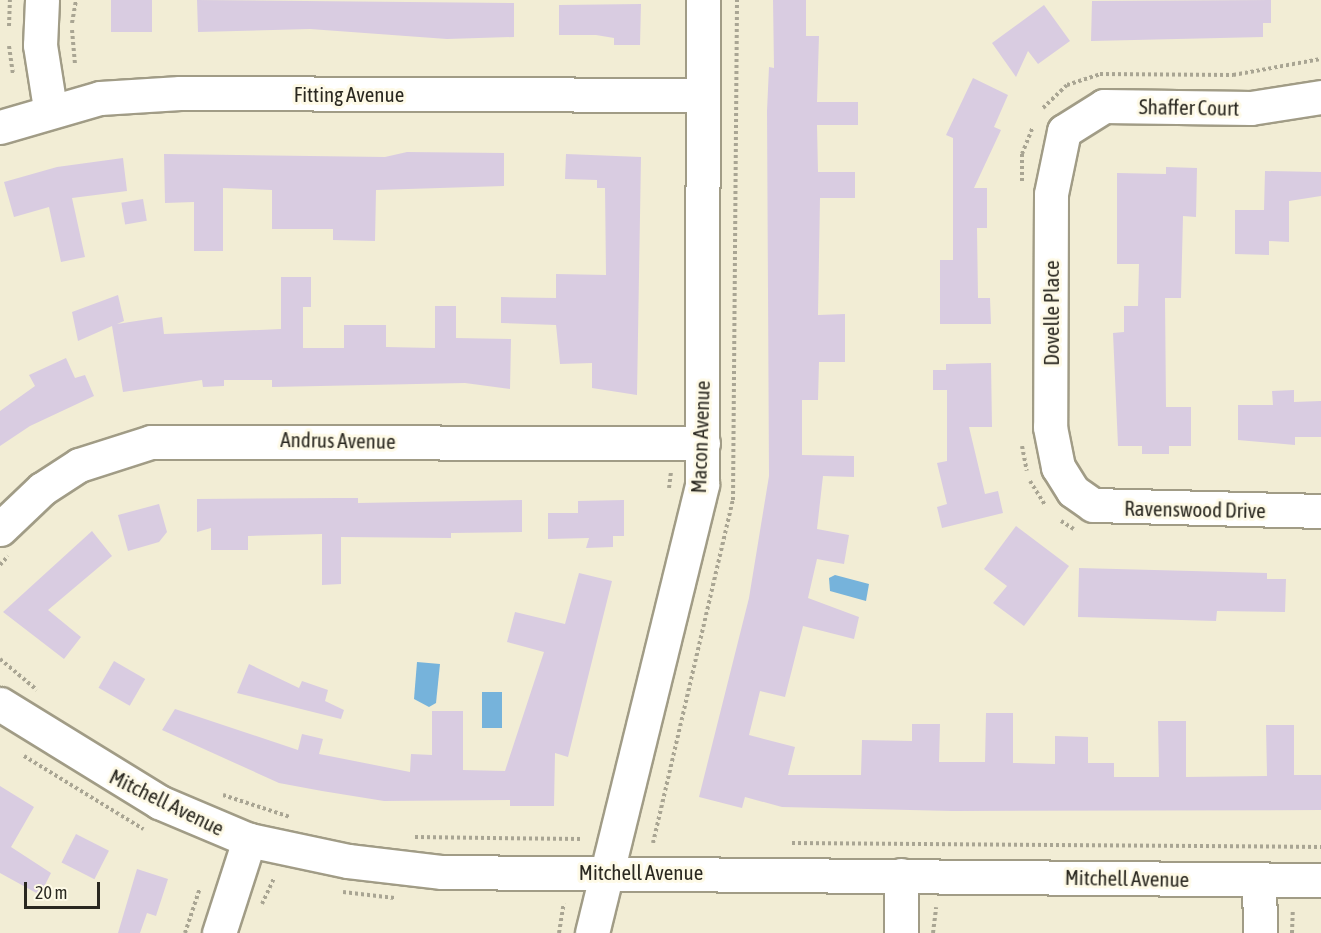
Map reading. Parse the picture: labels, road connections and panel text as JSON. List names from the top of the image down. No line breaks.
{"streets":{"street":["Fitting Avenue","Shaffer Court","Dovelle Place","Macon Avenue","Andrus Avenue","Ravenswood Drive","Mitchell Avenue"]},"crossings":[["Fitting Avenue","Macon Avenue"],["Shaffer Court","Dovelle Place"],["Dovelle Place","Ravenswood Drive"],["Macon Avenue","Andrus Avenue"],["Macon Avenue","Mitchell Avenue"]],"scale_bar":"20 m"}
